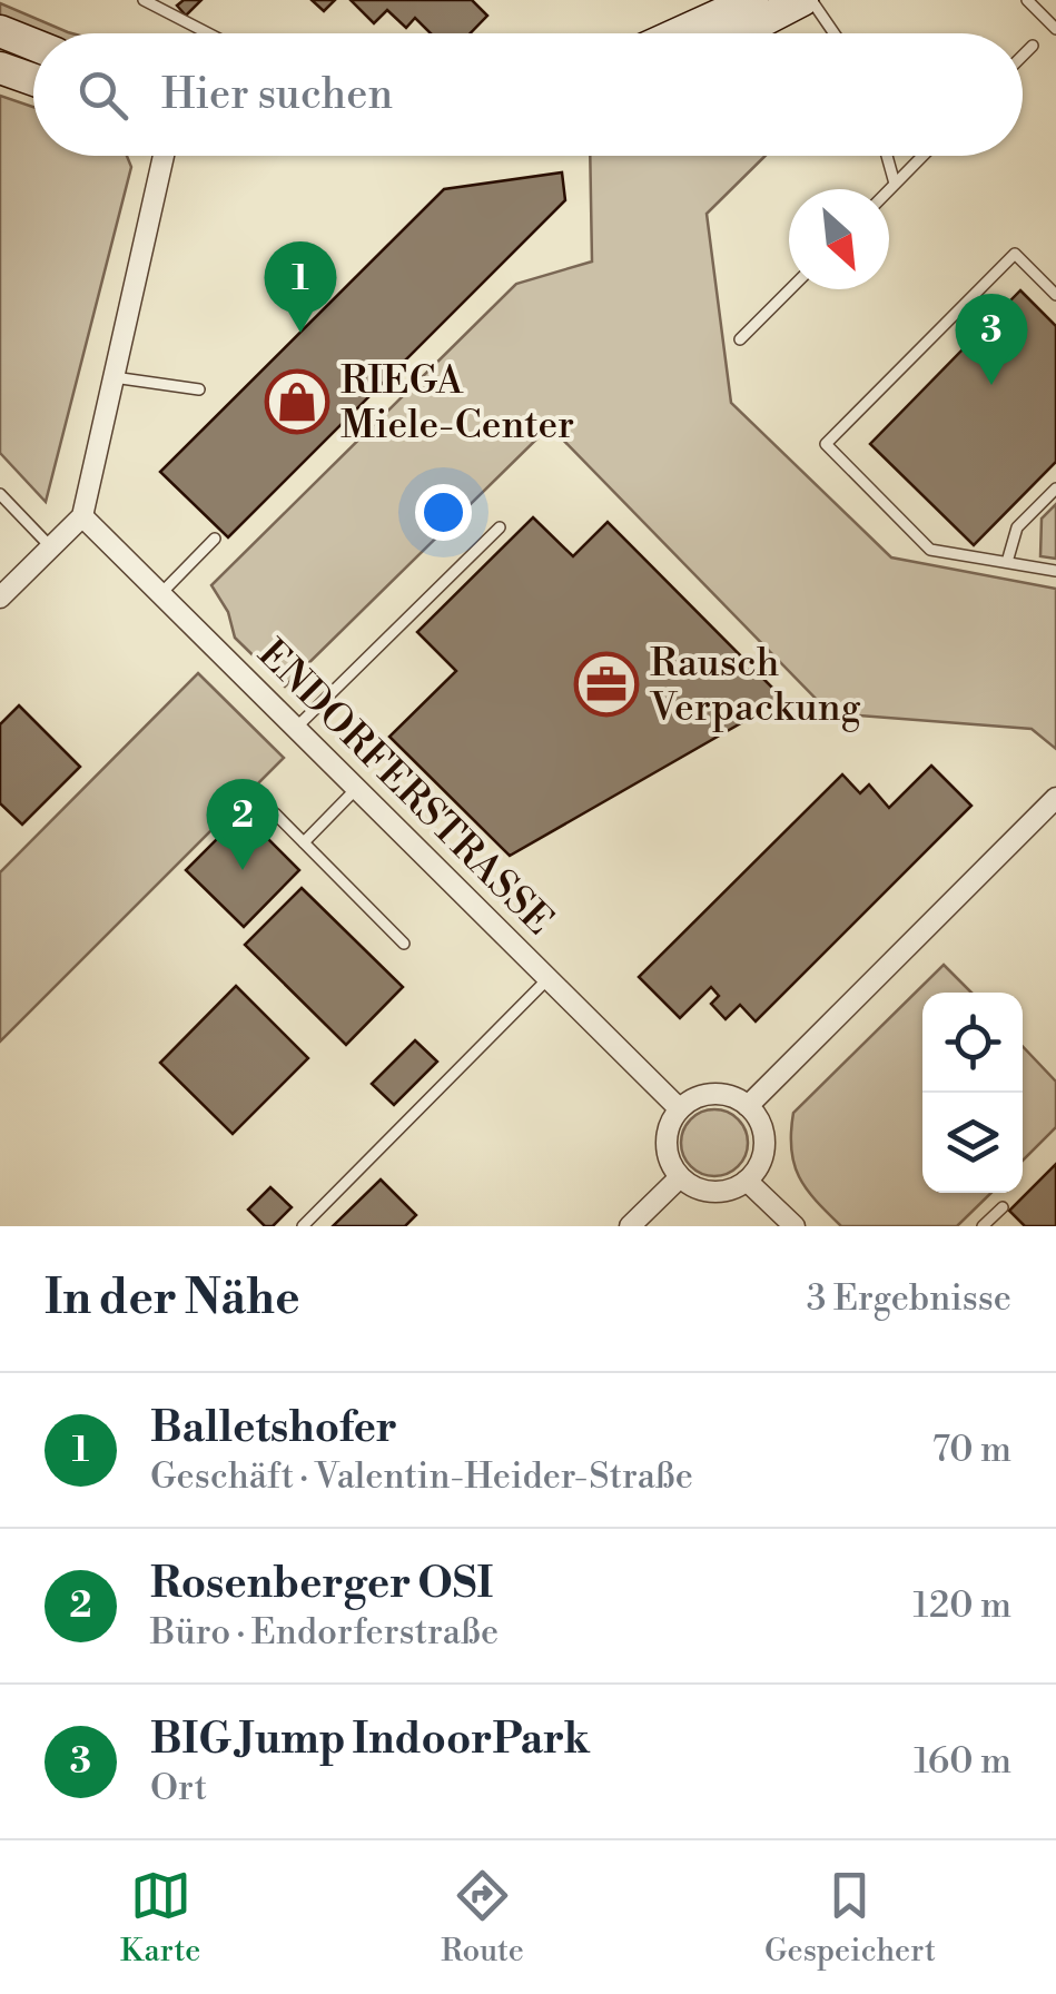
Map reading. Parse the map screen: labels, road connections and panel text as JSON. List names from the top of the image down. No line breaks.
{"streets":{"street":["ENDORFERSTRASSE"]},"places":{"shop":["RIEGA Miele-Center"],"office":["Rausch Verpackung"]},"north":"bottom right","page":{"search":"Hier suchen","pins":["1","3","2"],"heading":["In der Nähe","3 Ergebnisse"],"list":[{"mark":"1","name":"Balletshofer","note":"Geschäft · Valentin-Heider-Straße","value":"70 m"},{"mark":"2","name":"Rosenberger OSI","note":"Büro · Endorferstraße","value":"120 m"},{"mark":"3","name":"BIG Jump IndoorPark","note":"Ort","value":"160 m"}],"nav":["Karte","Route","Gespeichert"]}}
